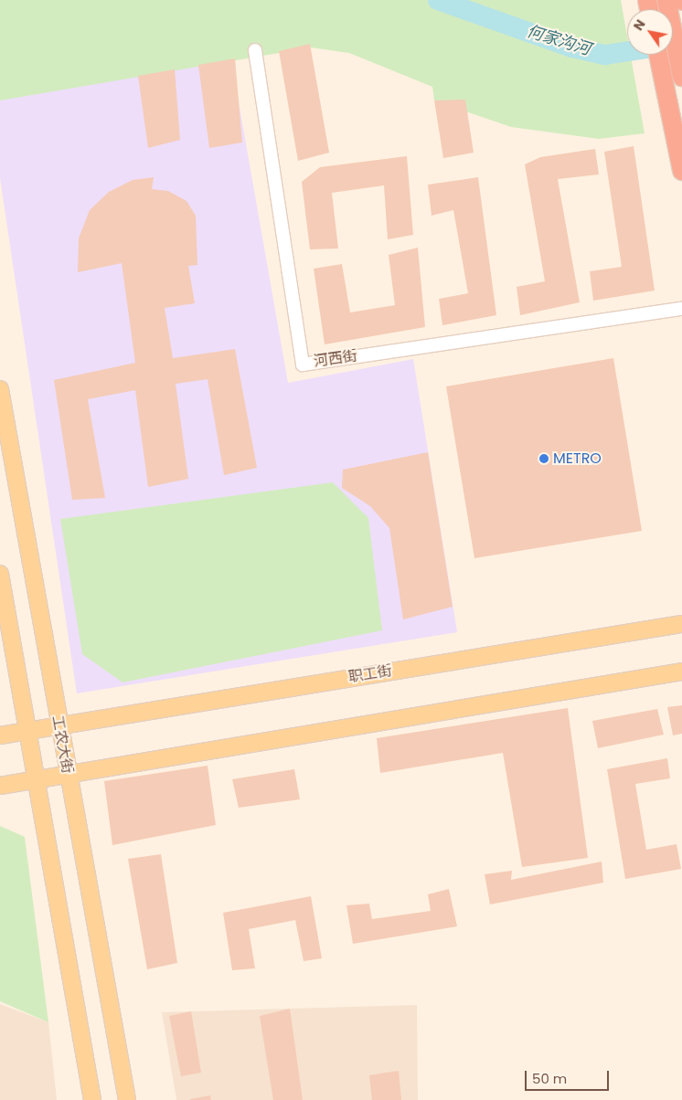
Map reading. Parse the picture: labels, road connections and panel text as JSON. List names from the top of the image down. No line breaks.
{"streets":{"main road":["职工街","工农大街"],"street":["河西街"]},"crossings":[["职工街","工农大街"]],"water":["何家沟河"],"places":["METRO"],"scale_bar":"50 m","north":"top left"}
